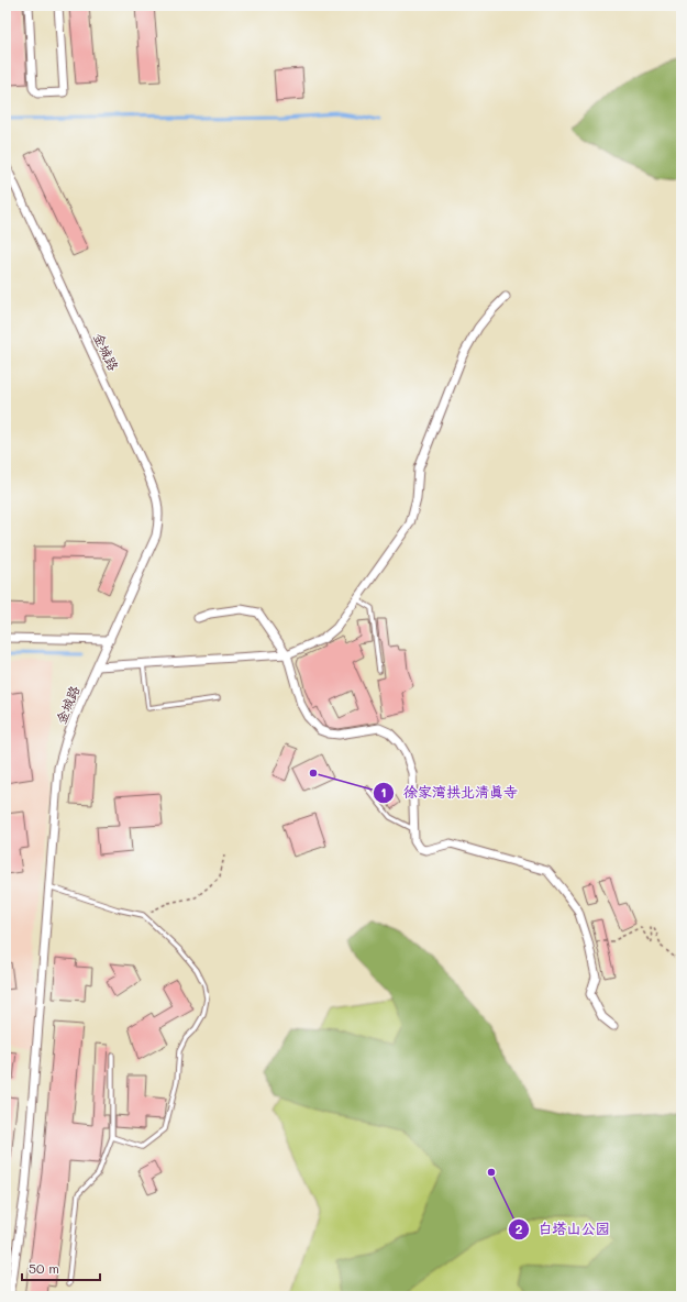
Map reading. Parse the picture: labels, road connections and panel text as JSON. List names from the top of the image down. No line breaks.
{"streets":{"street":["金城路"]},"places":["徐家湾拱北清真寺","白塔山公园"],"scale_bar":"50 m"}
